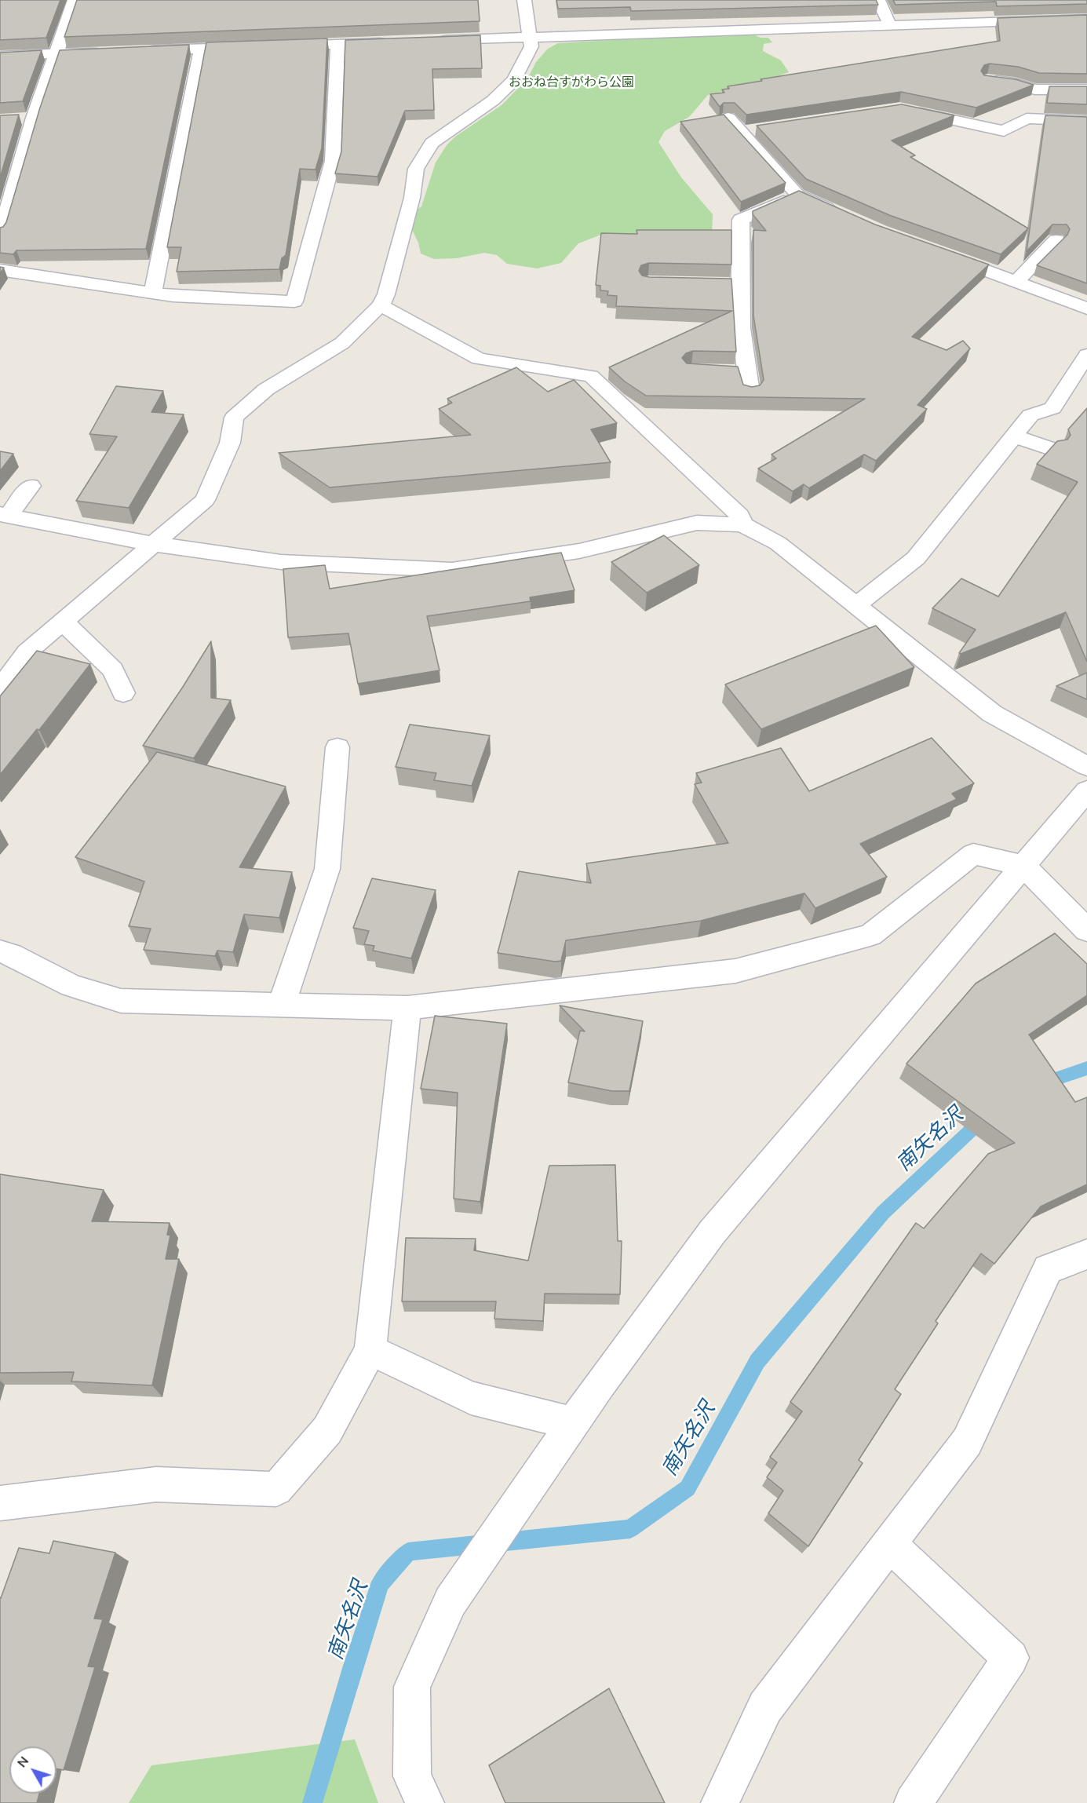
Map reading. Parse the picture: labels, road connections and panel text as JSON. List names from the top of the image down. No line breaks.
{"water":["南矢名沢"],"parks":["おおね台すがわら公園"],"north":"top left"}
